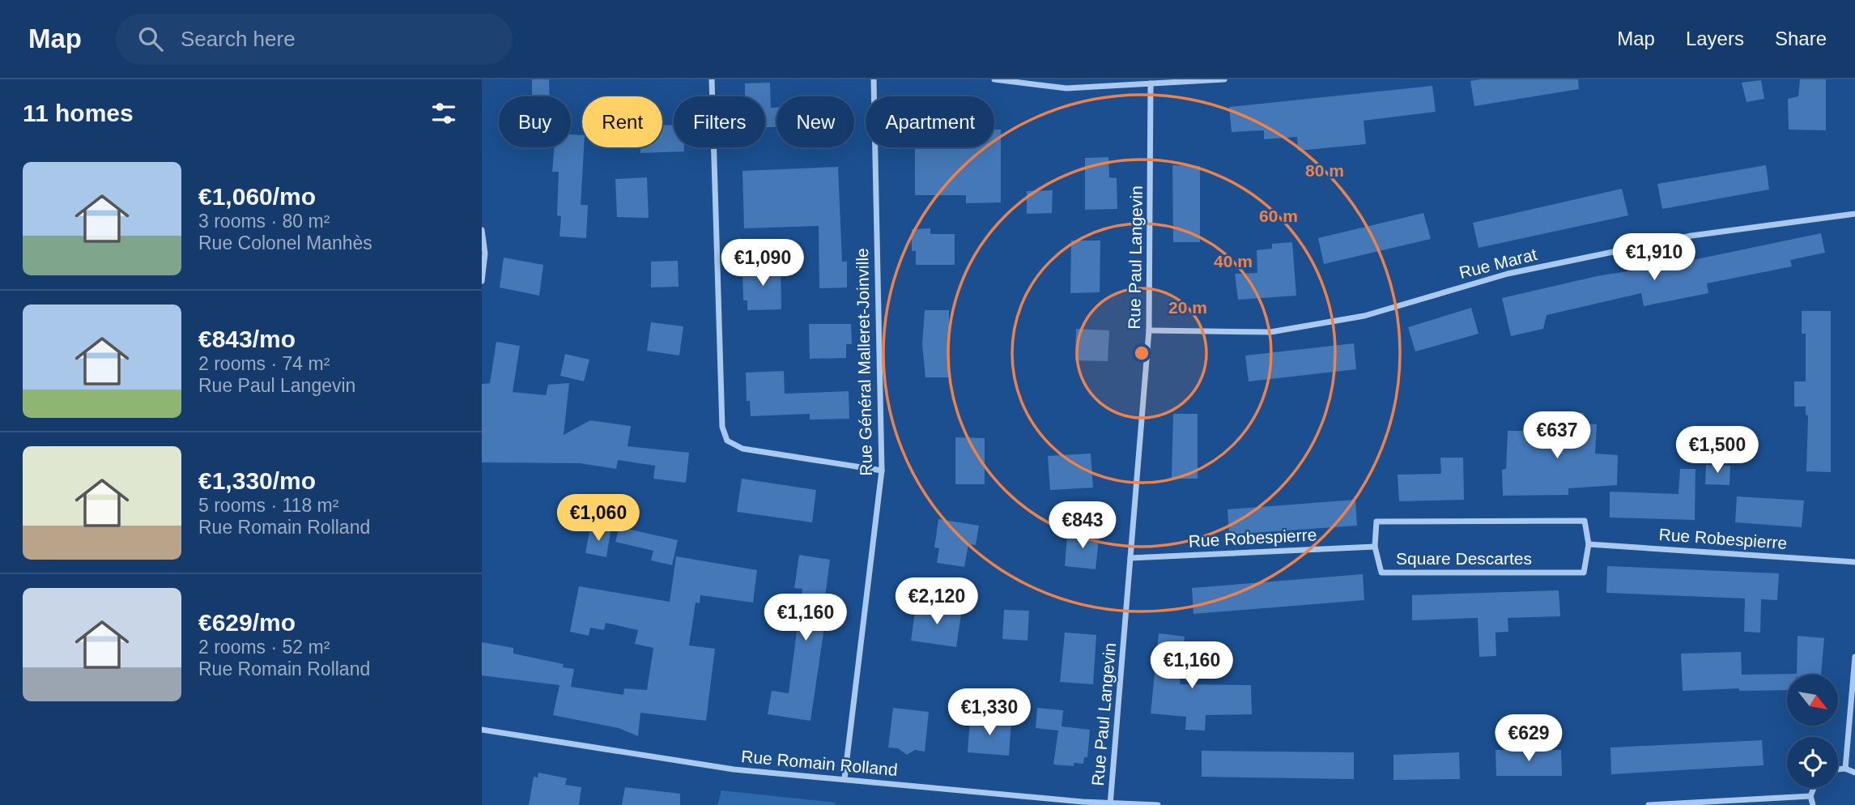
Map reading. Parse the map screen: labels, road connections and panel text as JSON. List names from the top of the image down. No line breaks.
{"streets":{"street":["Rue Paul Langevin","Rue Marat","Rue Général Malleret-Joinville","Rue Robespierre","Square Descartes","Rue Romain Rolland"]},"crossings":[["Rue Paul Langevin","Rue Marat"],["Rue Paul Langevin","Rue Robespierre"],["Rue Paul Langevin","Rue Romain Rolland"],["Rue Général Malleret-Joinville","Rue Romain Rolland"],["Rue Robespierre","Square Descartes"]],"north":"bottom right","page":{"header":"Map","search":"Search here","nav":["Map","Layers","Share"],"heading":"11 homes","chip":["Buy","Rent","Filters","New","Apartment"],"list":[{"name":"€1,060/mo","note":"3 rooms · 80 m² · Rue Colonel Manhès"},{"name":"€843/mo","note":"2 rooms · 74 m² · Rue Paul Langevin"},{"name":"€1,330/mo","note":"5 rooms · 118 m² · Rue Romain Rolland"},{"name":"€629/mo","note":"2 rooms · 52 m² · Rue Romain Rolland"}],"price":["€1,910","€1,090","€637","€1,500","€1,060","€843","€2,120","€1,160","€1,160","€1,330","€629"]},"rings":["80 m","60 m","40 m","20 m"]}
